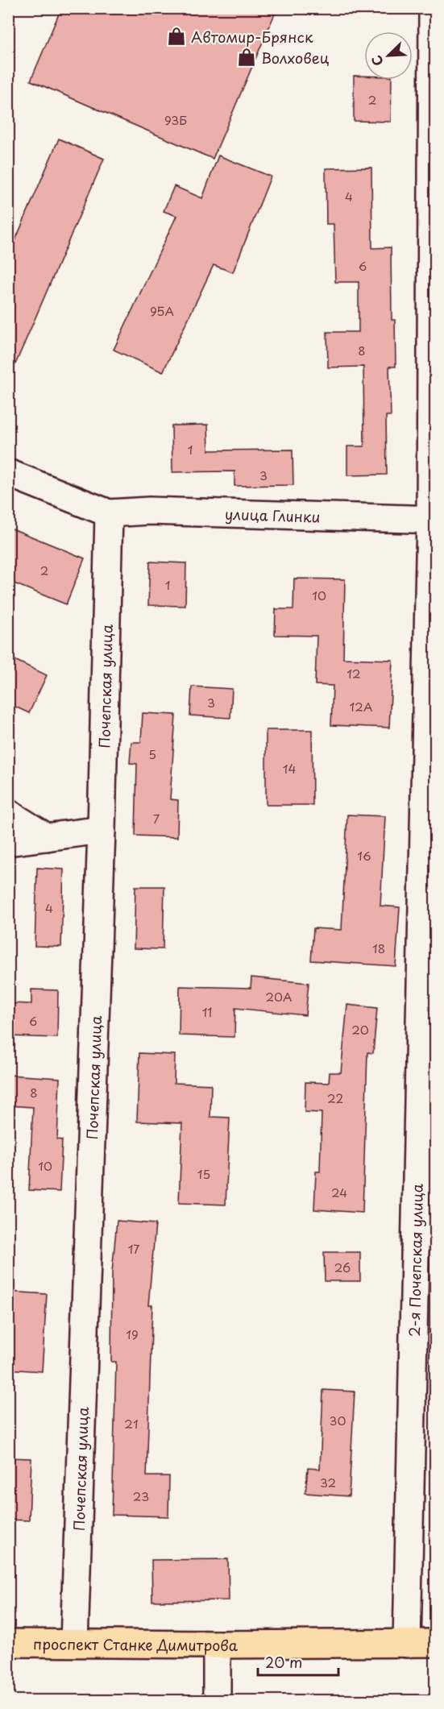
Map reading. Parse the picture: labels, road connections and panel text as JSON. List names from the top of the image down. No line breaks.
{"streets":{"main road":["проспект Станке Димитрова"],"street":["улица Глинки","Почепская улица","2-я Почепская улица"]},"crossings":[["улица Глинки","Почепская улица"],["улица Глинки","2-я Почепская улица"],["Почепская улица","проспект Станке Димитрова"],["2-я Почепская улица","проспект Станке Димитрова"]],"places":{"shop":["Автомир-Брянск","Волховец"]},"house_numbers":["2","93Б","4","6","95А","8","1","3","2","1","10","12","3","12А","5","14","7","16","4","18","20А","11","6","20","8","22","10","15","24","17","26","19","30","21","32","23"],"scale_bar":"20 m","north":"bottom left"}
